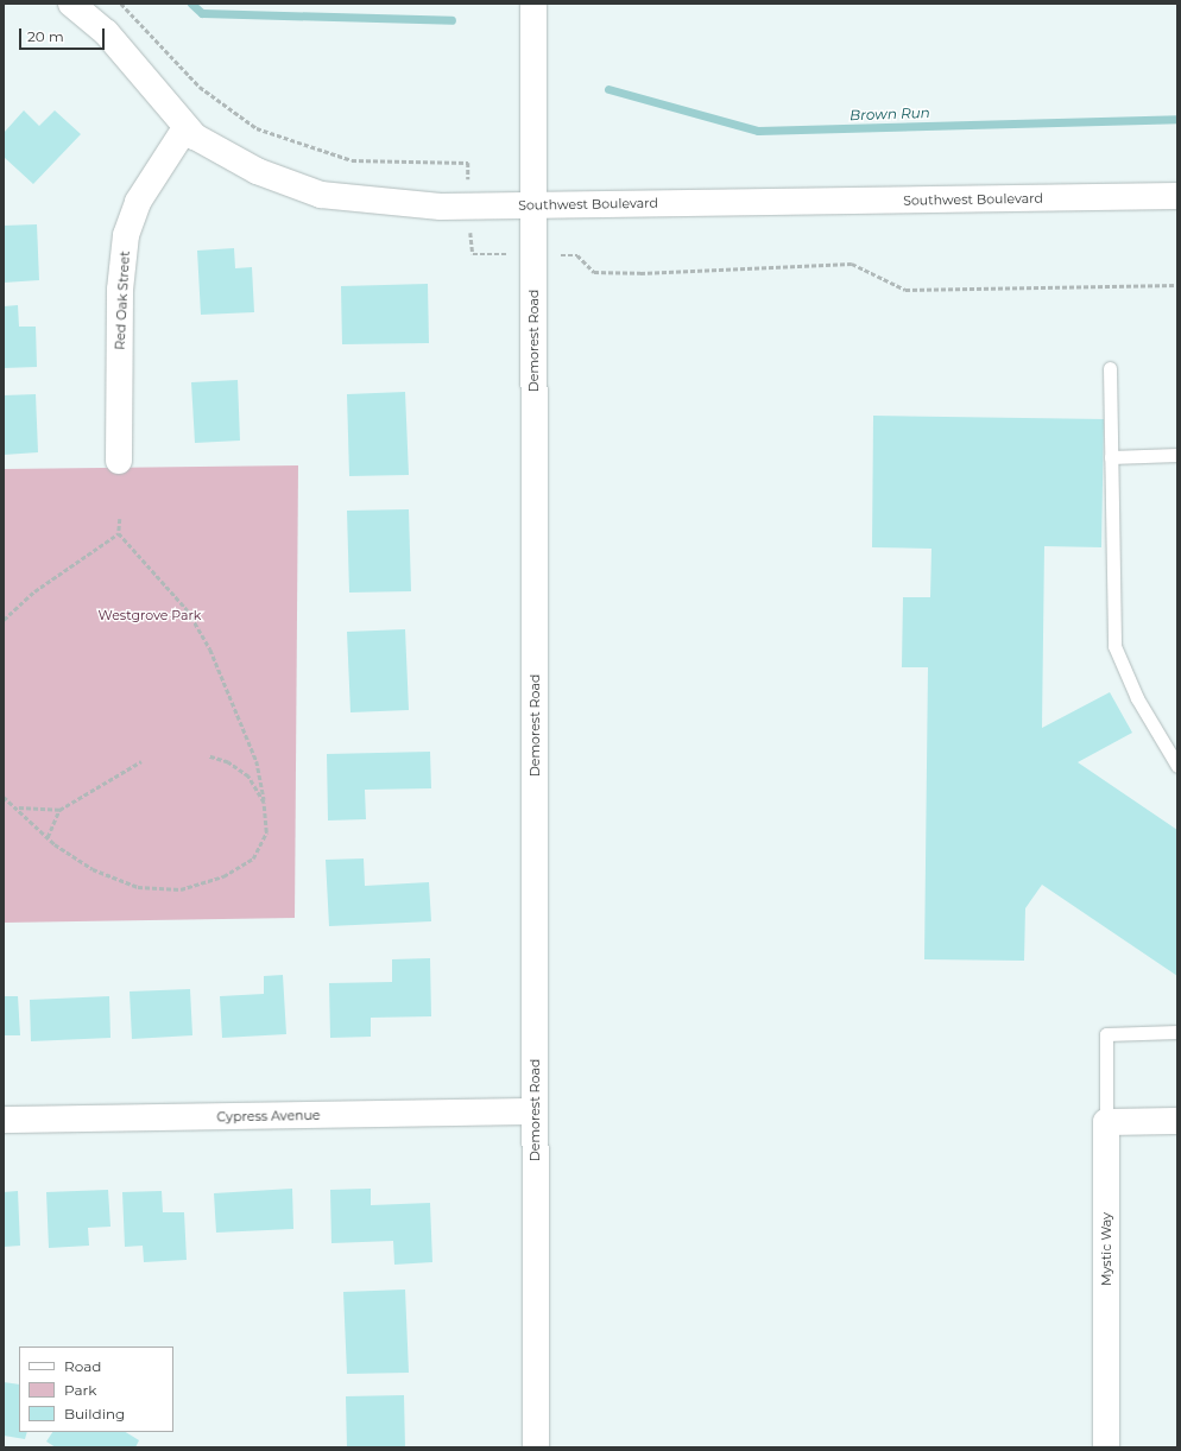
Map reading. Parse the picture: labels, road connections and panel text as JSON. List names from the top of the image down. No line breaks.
{"streets":{"street":["Southwest Boulevard","Red Oak Street","Demorest Road","Cypress Avenue","Mystic Way"]},"crossings":[["Southwest Boulevard","Red Oak Street"],["Southwest Boulevard","Demorest Road"],["Demorest Road","Cypress Avenue"]],"water":["Brown Run"],"parks":["Westgrove Park"],"legend":["Road","Park","Building"],"scale_bar":"20 m"}
